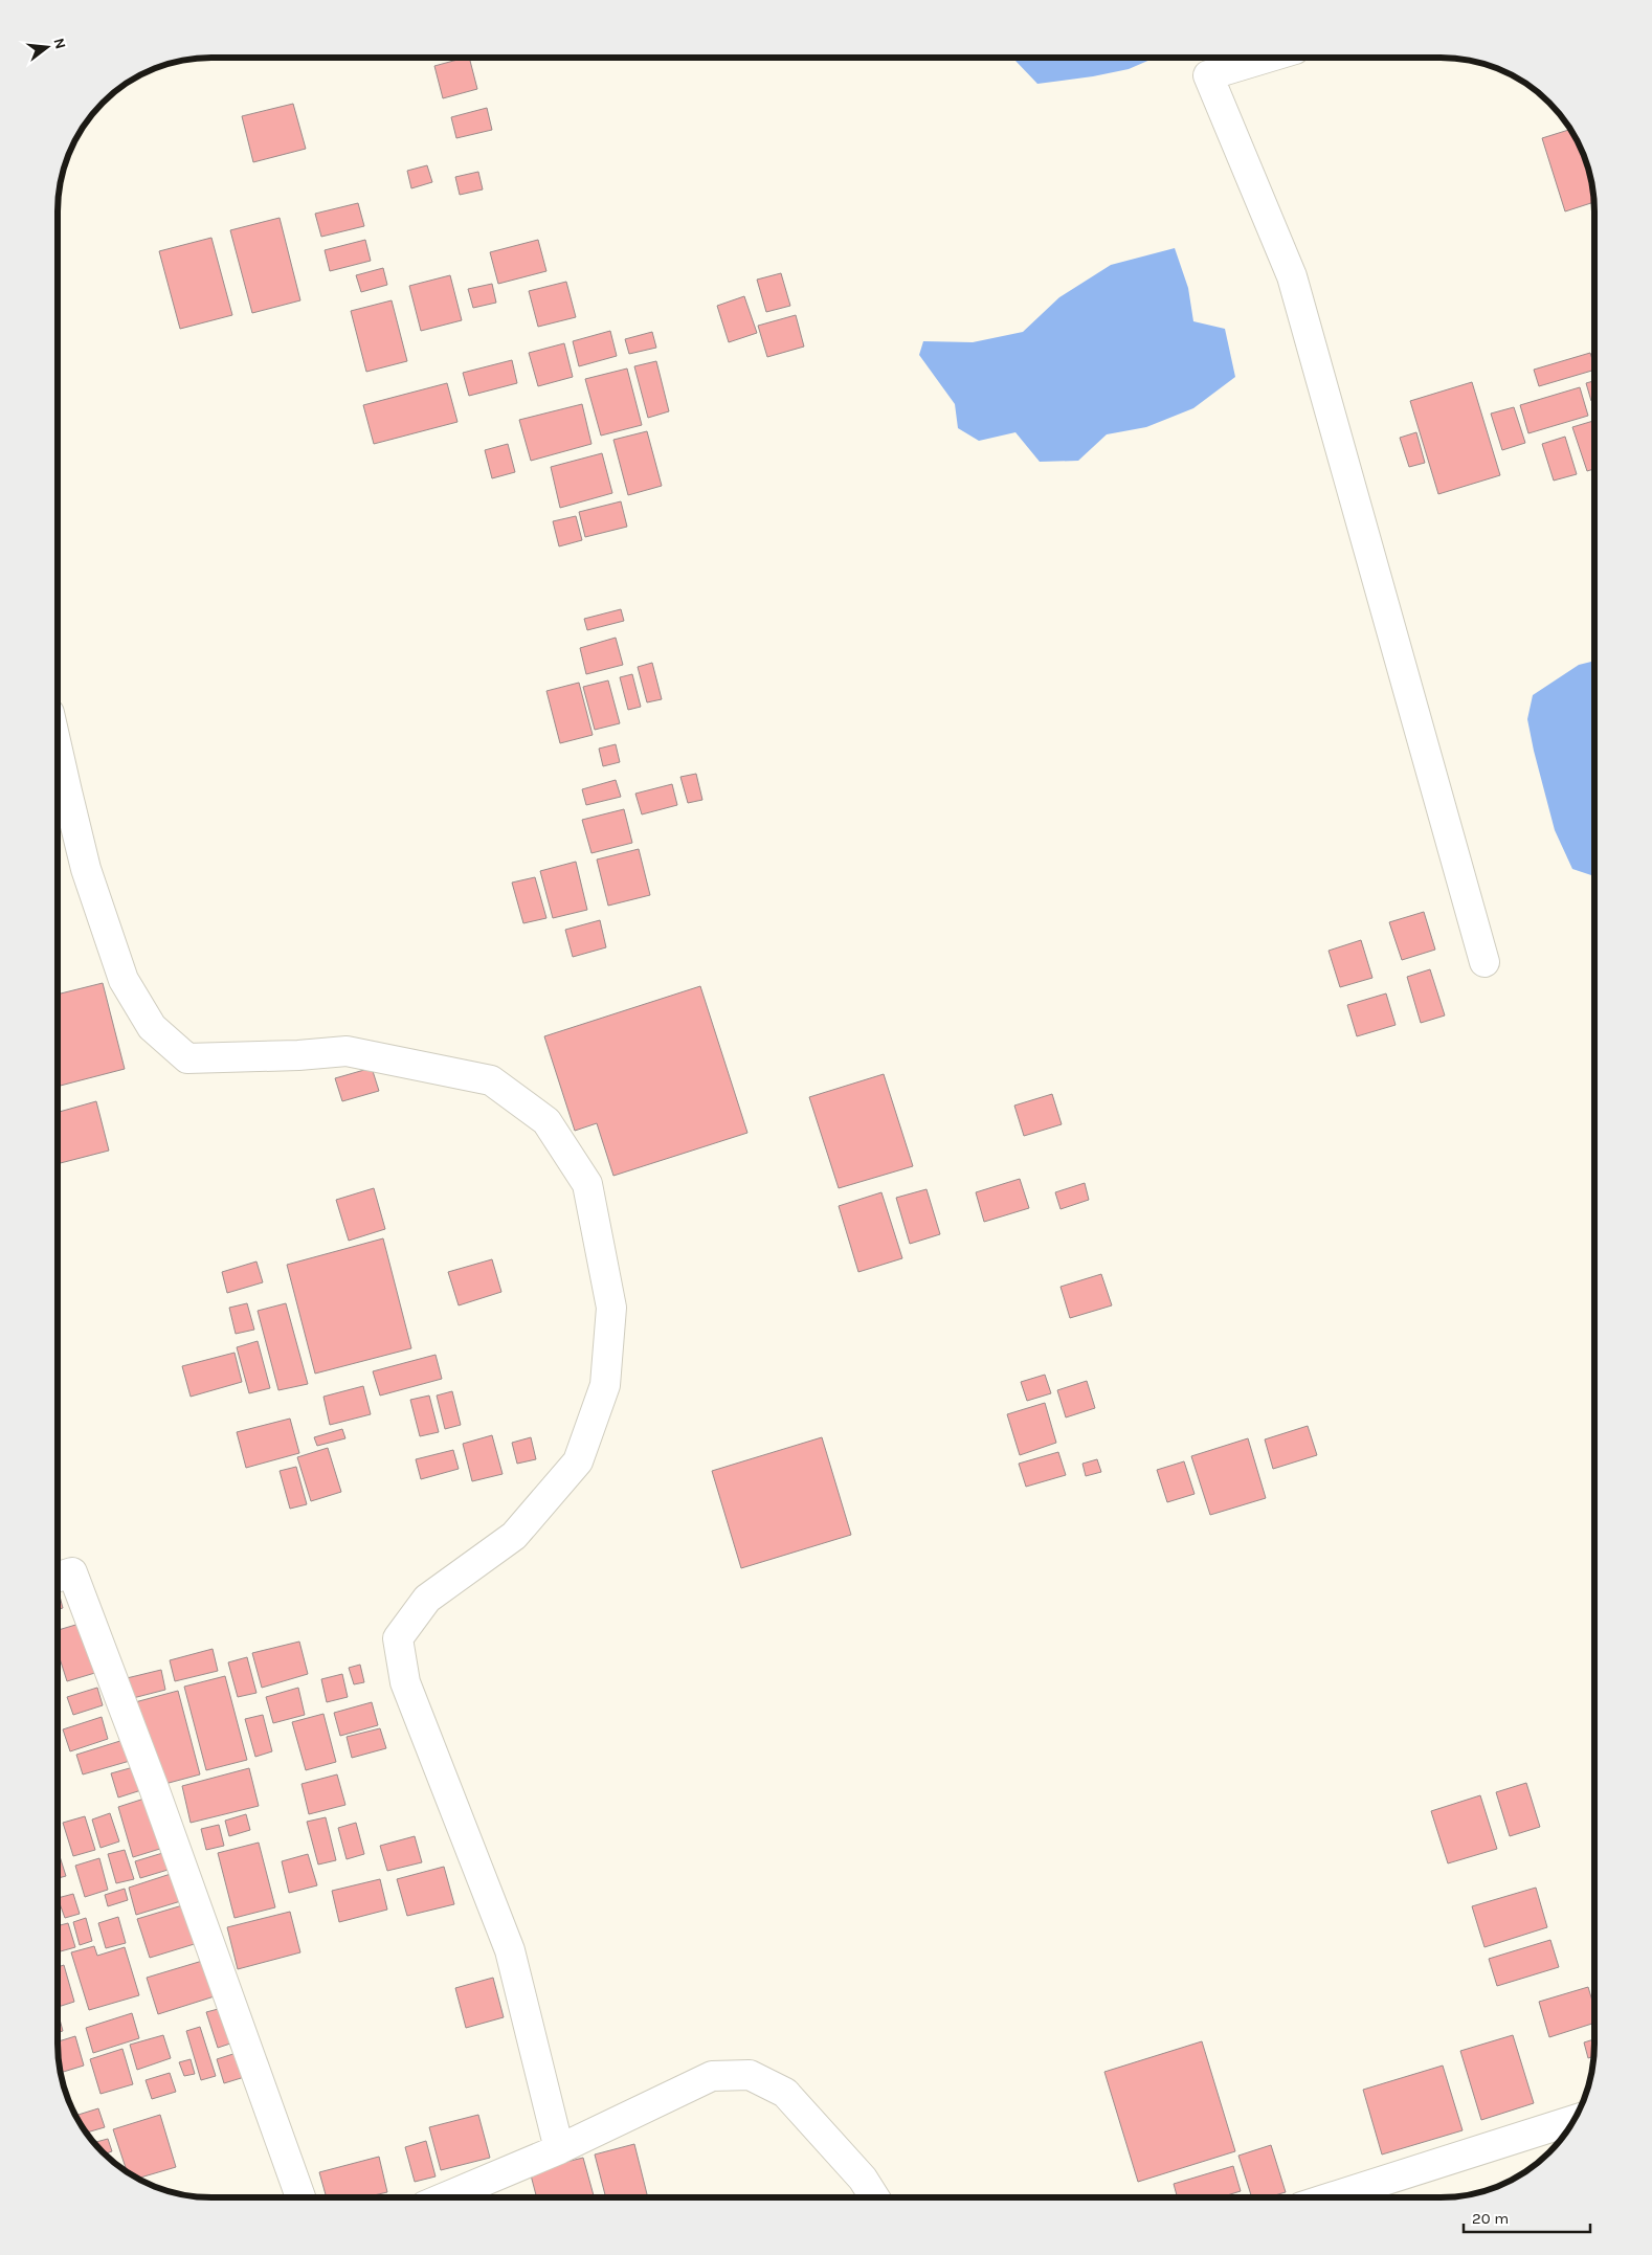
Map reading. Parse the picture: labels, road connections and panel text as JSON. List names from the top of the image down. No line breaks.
{"scale_bar":"20 m","north":"right"}
